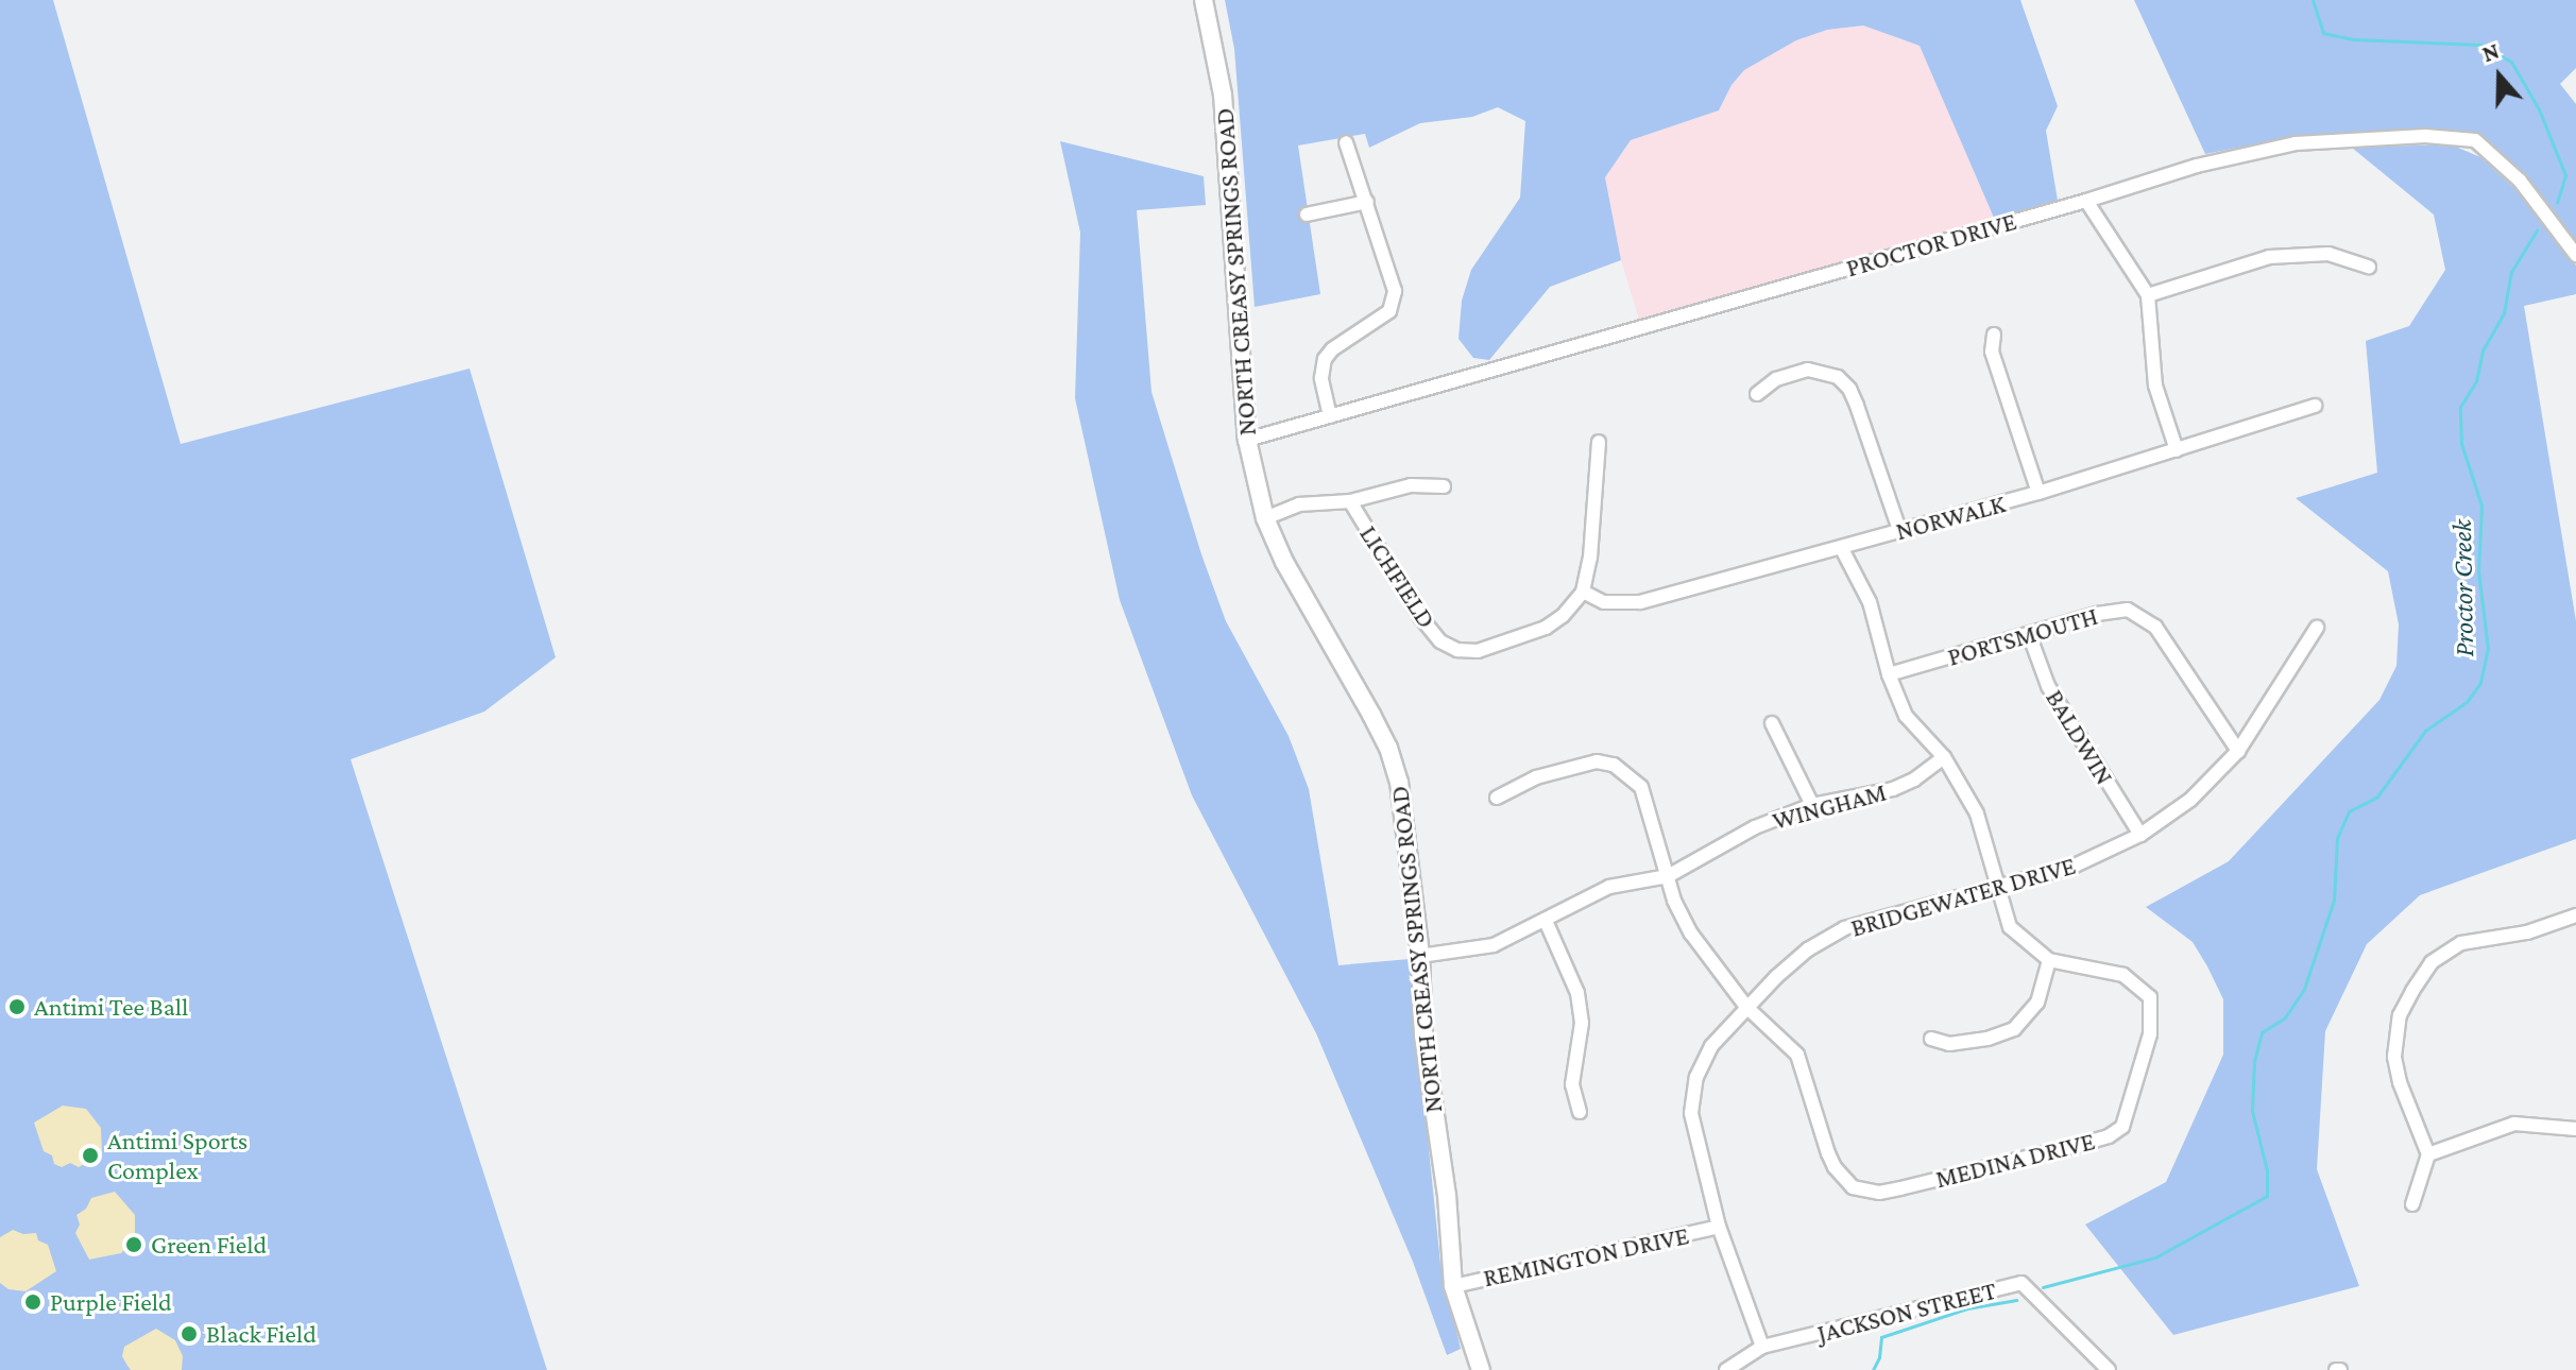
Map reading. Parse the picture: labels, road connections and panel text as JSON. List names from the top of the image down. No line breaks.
{"streets":{"street":["PROCTOR DRIVE","NORTH CREASY SPRINGS ROAD","NORWALK","LICHFIELD","PORTSMOUTH","BALDWIN","WINGHAM","BRIDGEWATER DRIVE","MEDINA DRIVE","REMINGTON DRIVE","JACKSON STREET"]},"crossings":[["PROCTOR DRIVE","NORTH CREASY SPRINGS ROAD"],["NORTH CREASY SPRINGS ROAD","WINGHAM"],["NORTH CREASY SPRINGS ROAD","REMINGTON DRIVE"],["NORWALK","LICHFIELD"],["PORTSMOUTH","BALDWIN"],["PORTSMOUTH","BRIDGEWATER DRIVE"],["BALDWIN","BRIDGEWATER DRIVE"],["BRIDGEWATER DRIVE","MEDINA DRIVE"],["BRIDGEWATER DRIVE","REMINGTON DRIVE"],["BRIDGEWATER DRIVE","JACKSON STREET"]],"water":["Proctor Creek"],"places":["Antimi Tee Ball","Antimi Sports Complex","Green Field","Purple Field","Black Field"],"north":"top"}
